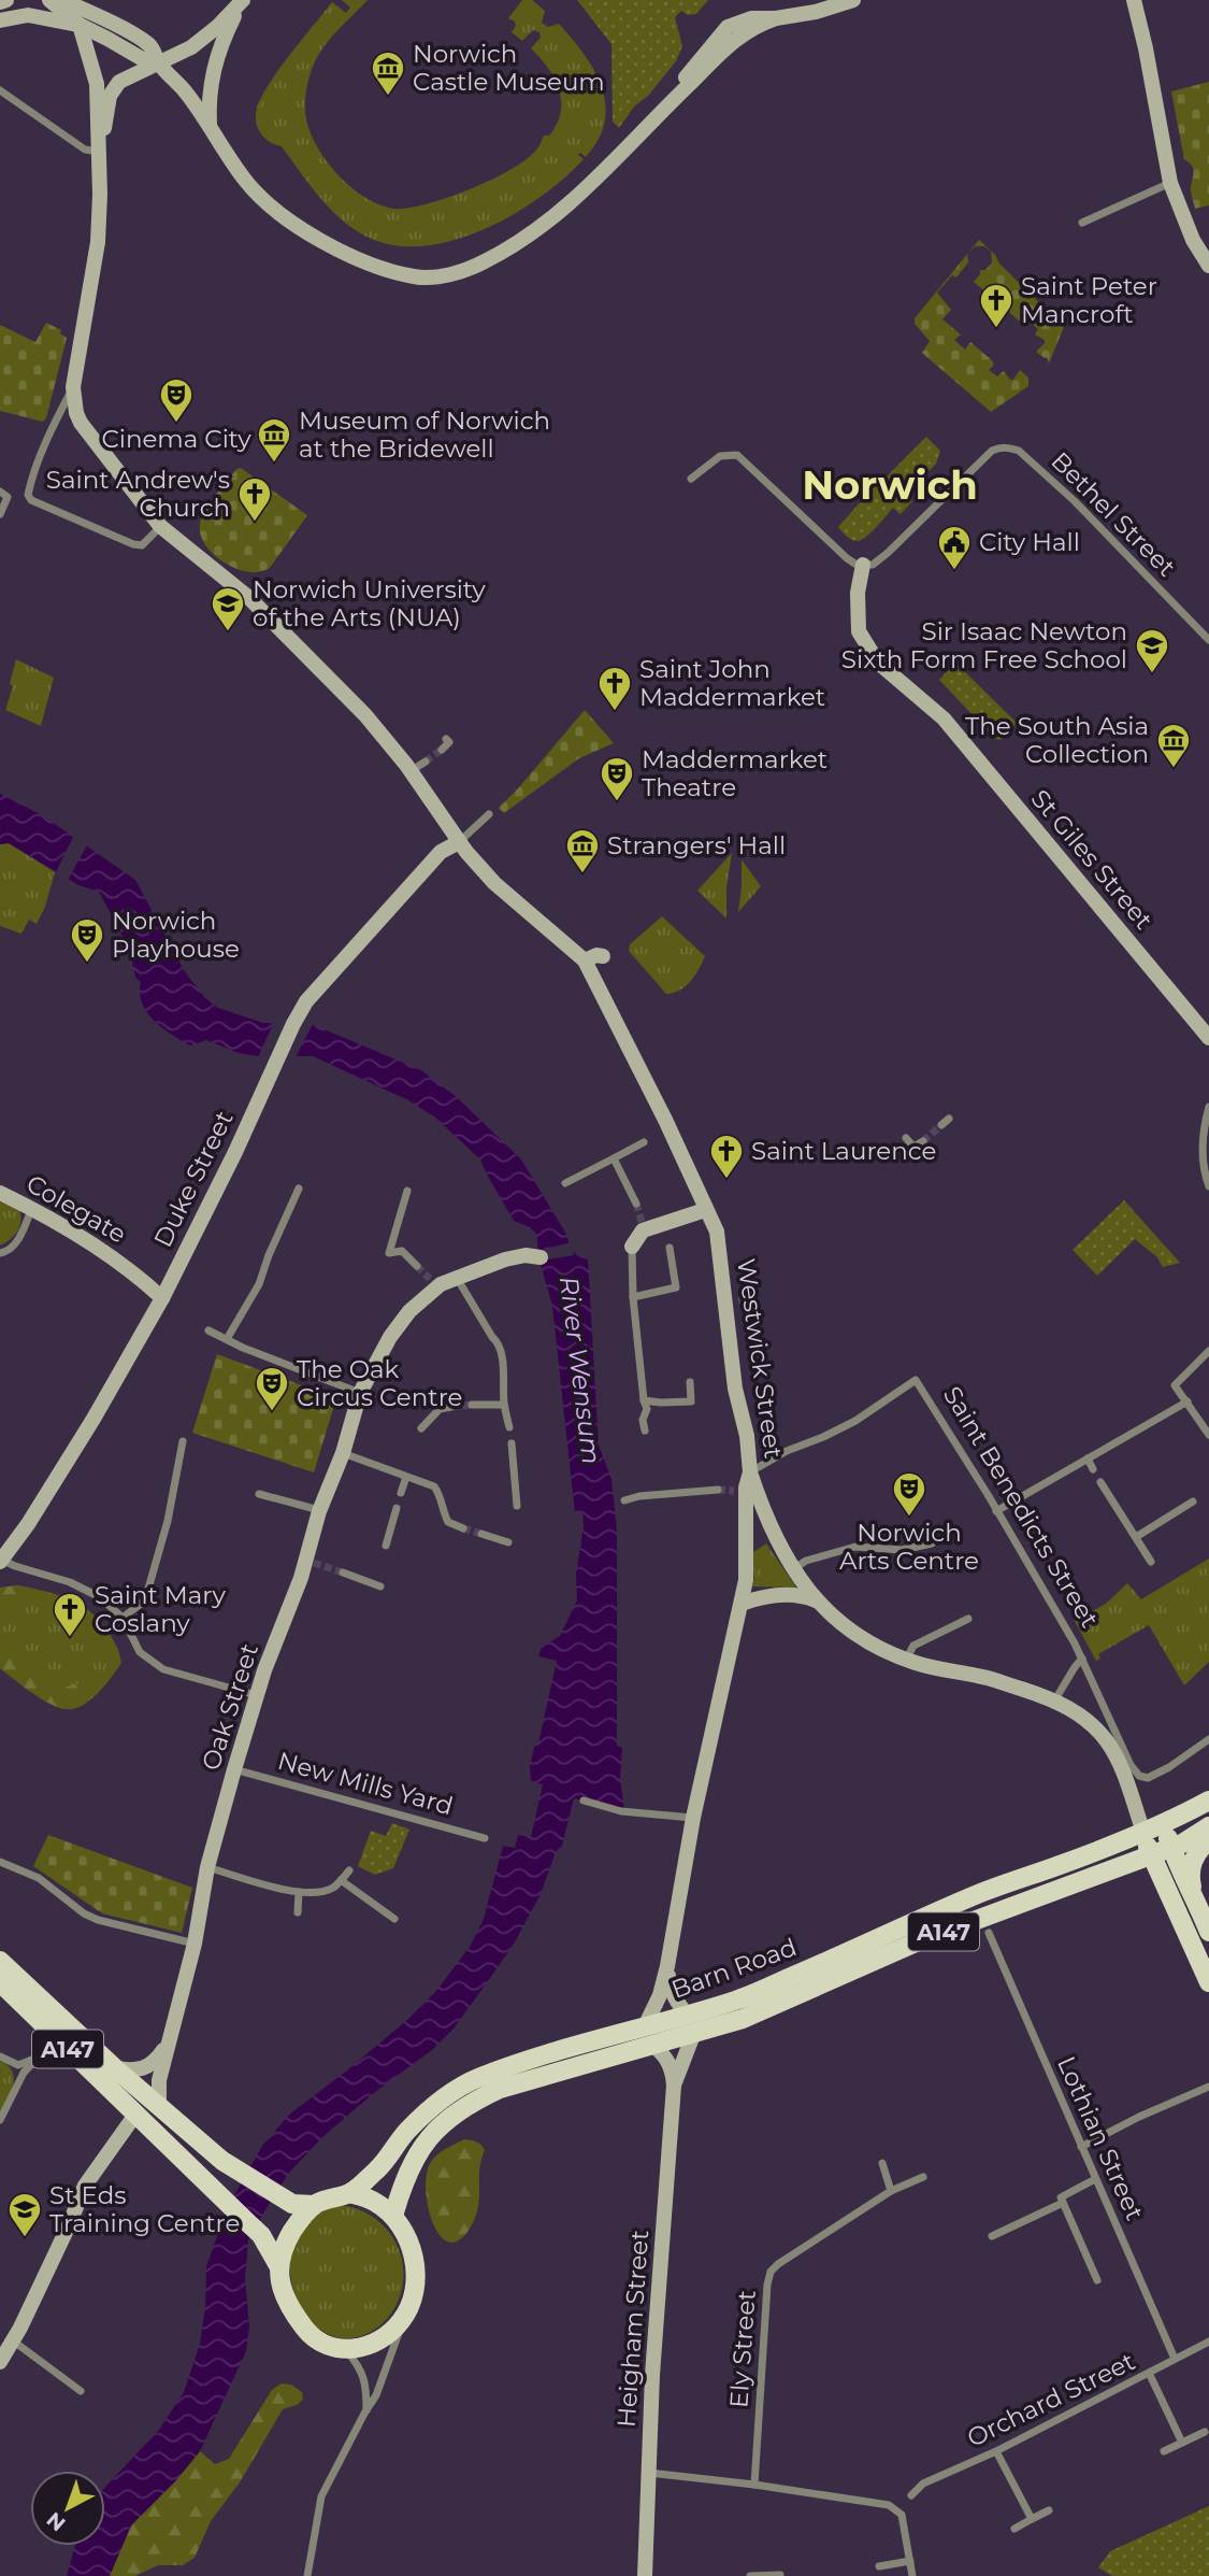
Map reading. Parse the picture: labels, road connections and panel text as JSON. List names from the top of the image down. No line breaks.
{"streets":{"main road":["A147","Barn Road"],"street":["Bethel Street","St Giles Street","Duke Street","Colegate","Westwick Street","Saint Benedicts Street","Oak Street","New Mills Yard","Lothian Street","Heigham Street","Ely Street","Orchard Street"]},"crossings":[["Bethel Street","St Giles Street"],["Duke Street","Colegate"],["Westwick Street","Saint Benedicts Street"],["Westwick Street","Barn Road"],["Oak Street","New Mills Yard"],["Oak Street","A147"],["A147","Barn Road"],["Barn Road","Heigham Street"],["Lothian Street","Orchard Street"]],"districts":["Norwich"],"water":["River Wensum"],"places":{"museum":["Norwich Castle Museum","Museum of Norwich at the Bridewell","The South Asia Collection","Strangers' Hall"],"church":["Saint Peter Mancroft","Saint Andrew's Church","Saint John Maddermarket","Saint Laurence","Saint Mary Coslany"],"theatre":["Cinema City","Maddermarket Theatre","Norwich Playhouse","The Oak Circus Centre","Norwich Arts Centre"],"public building":["City Hall"],"school or university":["Norwich University of the Arts (NUA)","Sir Isaac Newton Sixth Form Free School","St Eds Training Centre"]},"north":"bottom left"}
